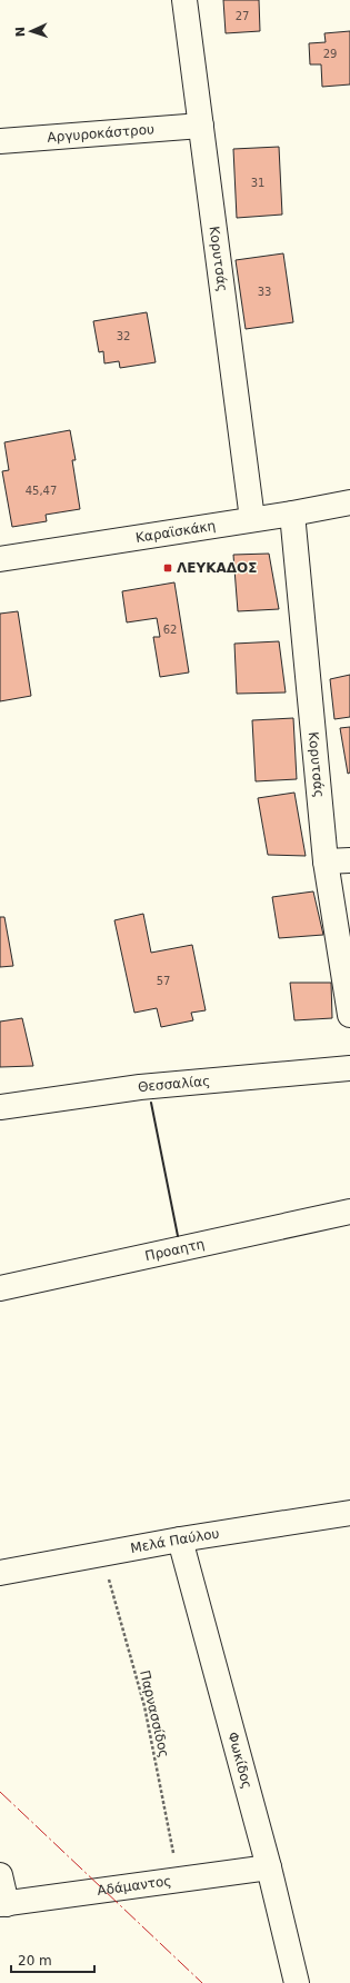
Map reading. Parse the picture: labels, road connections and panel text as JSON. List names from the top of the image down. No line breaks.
{"streets":{"street":["Αργυροκάστρου","Κορυτσάς","Καραϊσκάκη","Θεσσαλίας","Προαητη","Μελά Παύλου","Φωκίδος","Αδάμαντος"],"path":["Παρνασσίδος"]},"crossings":[["Αργυροκάστρου","Κορυτσάς"],["Κορυτσάς","Καραϊσκάκη"],["Μελά Παύλου","Παρνασσίδος"],["Μελά Παύλου","Φωκίδος"],["Παρνασσίδος","Αδάμαντος"],["Φωκίδος","Αδάμαντος"]],"places":{"transit":["ΛΕΥΚΑΔΟΣ"]},"house_numbers":["27","29","31","33","32","45,47","62","57"],"scale_bar":"20 m","north":"left"}
